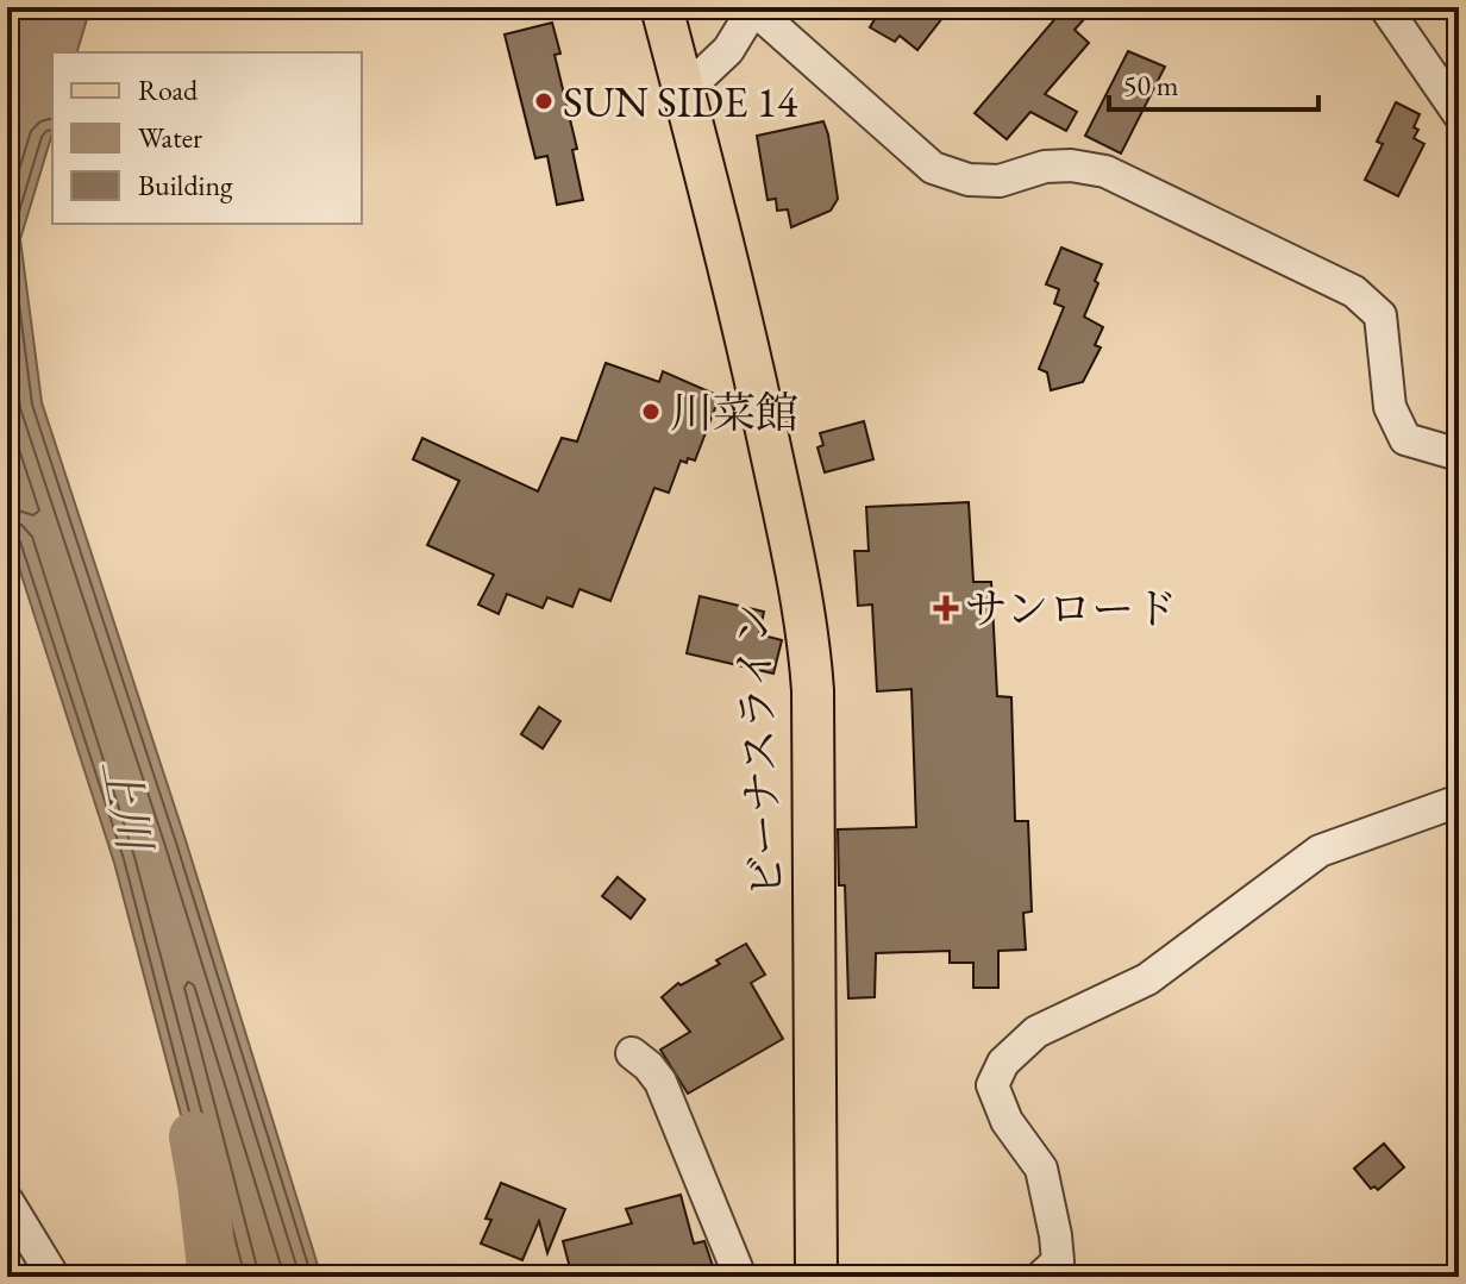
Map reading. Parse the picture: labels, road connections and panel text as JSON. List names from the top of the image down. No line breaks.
{"streets":{"main road":["ビーナスライン"]},"water":["上川"],"places":{"other":["SUN SIDE 14","川菜館"],"health":["サンロード"]},"legend":["Road","Water","Building"],"scale_bar":"50 m"}
